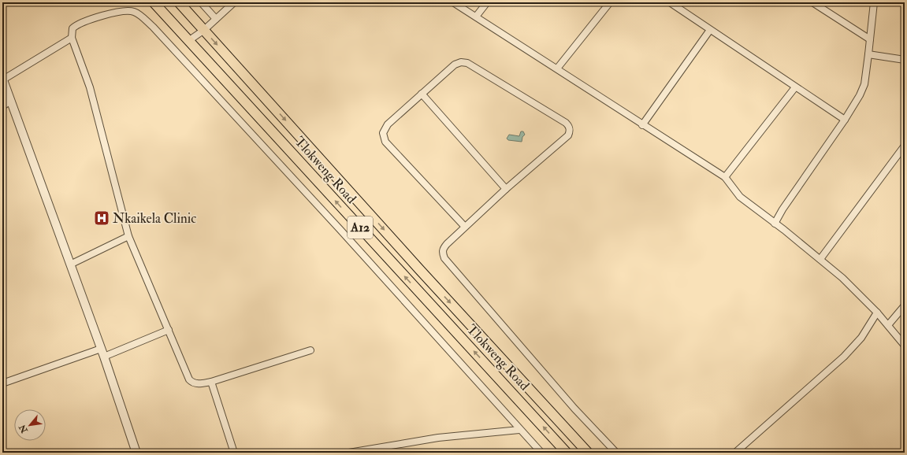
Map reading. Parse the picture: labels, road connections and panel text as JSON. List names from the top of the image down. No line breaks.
{"streets":{"main road":["Tlokweng Road","A12"]},"places":{"hospital":["Nkaikela Clinic"]},"north":"bottom left"}
